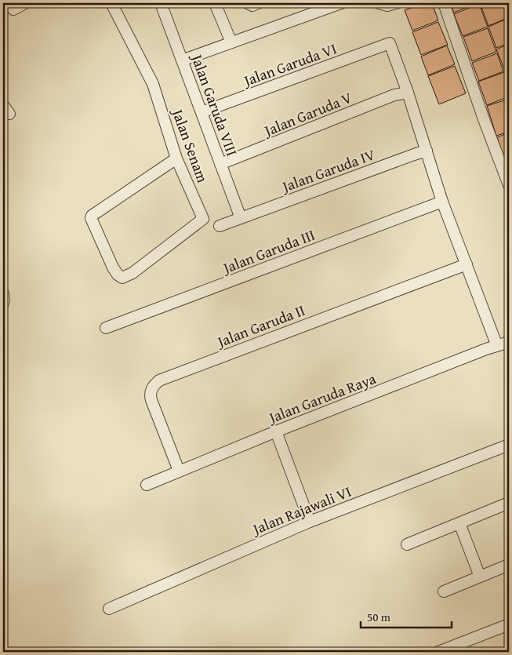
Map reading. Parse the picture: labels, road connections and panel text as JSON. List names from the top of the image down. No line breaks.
{"streets":{"street":["Jalan Garuda VI","Jalan Garuda VIII","Jalan Garuda V","Jalan Senam","Jalan Garuda IV","Jalan Garuda III","Jalan Garuda II","Jalan Garuda Raya","Jalan Rajawali VI"]},"crossings":[["Jalan Garuda VI","Jalan Garuda VIII"],["Jalan Garuda VI","Jalan Garuda V"],["Jalan Garuda VIII","Jalan Garuda V"],["Jalan Garuda VIII","Jalan Garuda IV"],["Jalan Garuda II","Jalan Garuda Raya"]],"scale_bar":"50 m"}
